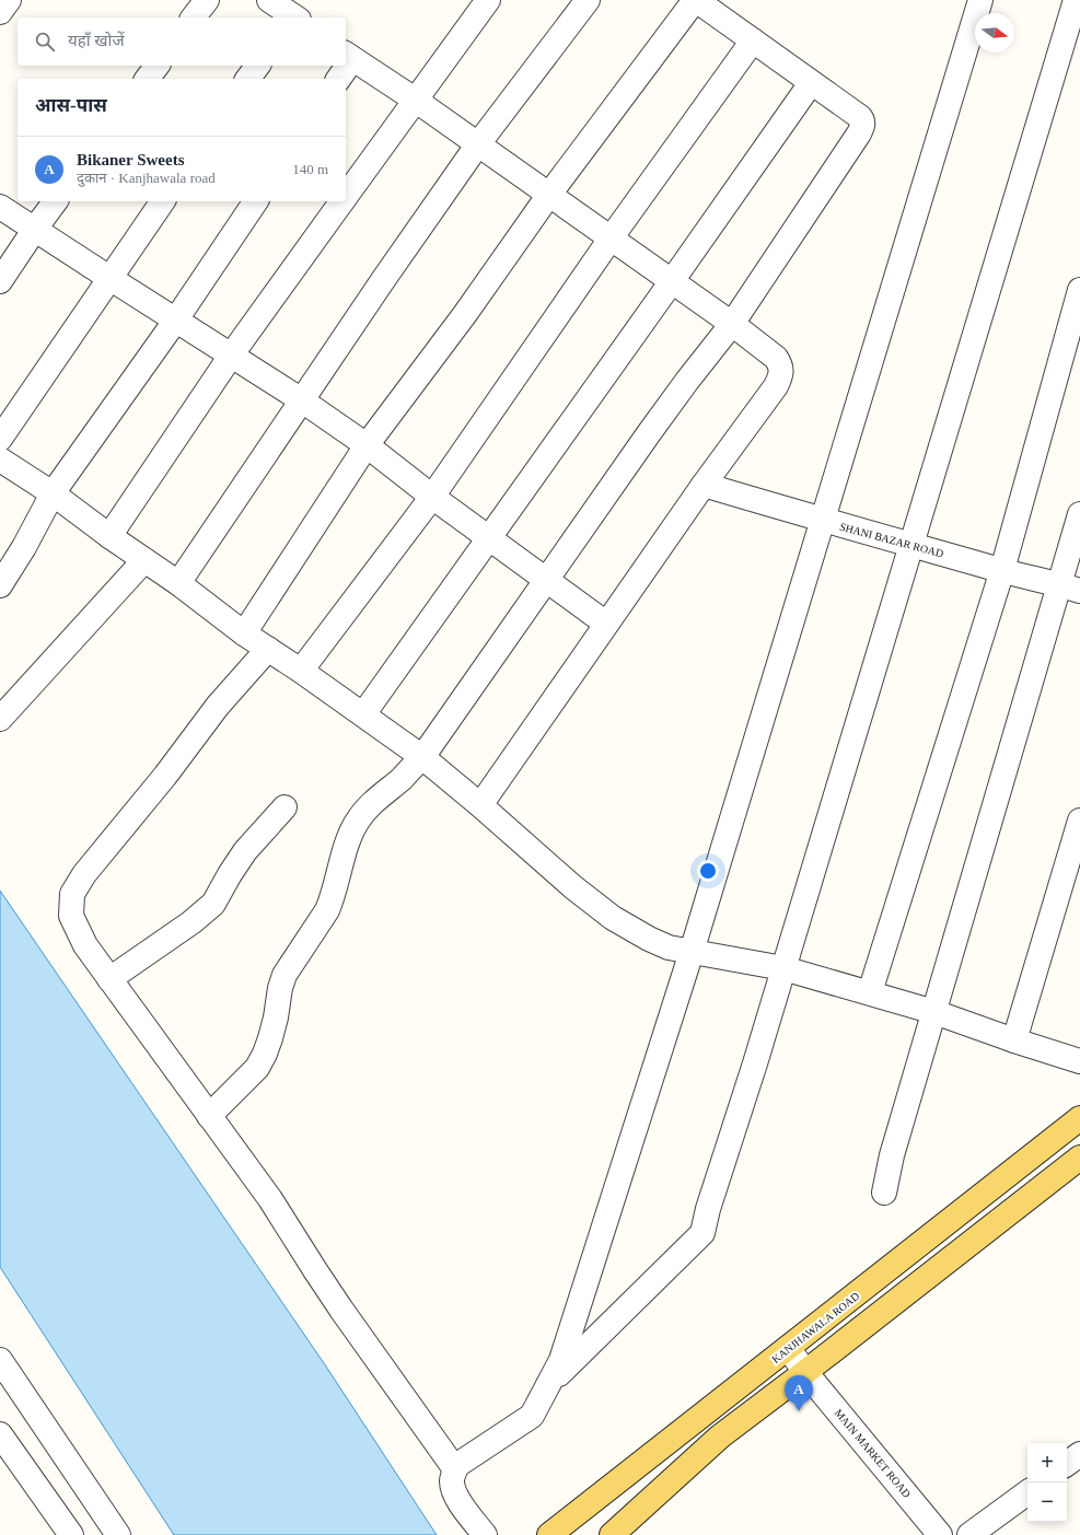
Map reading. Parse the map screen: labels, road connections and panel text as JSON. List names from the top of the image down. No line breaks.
{"streets":{"main road":["KANJHAWALA ROAD"],"street":["SHANI BAZAR ROAD","MAIN MARKET ROAD"]},"crossings":[["KANJHAWALA ROAD","MAIN MARKET ROAD"]],"north":"right","page":{"search":"यहाँ खोजें","heading":"आस-पास","list":[{"mark":"A","name":"Bikaner Sweets","note":"दुकान · Kanjhawala road","value":"140 m"}],"pins":"A","map_buttons":["+","−"]}}
